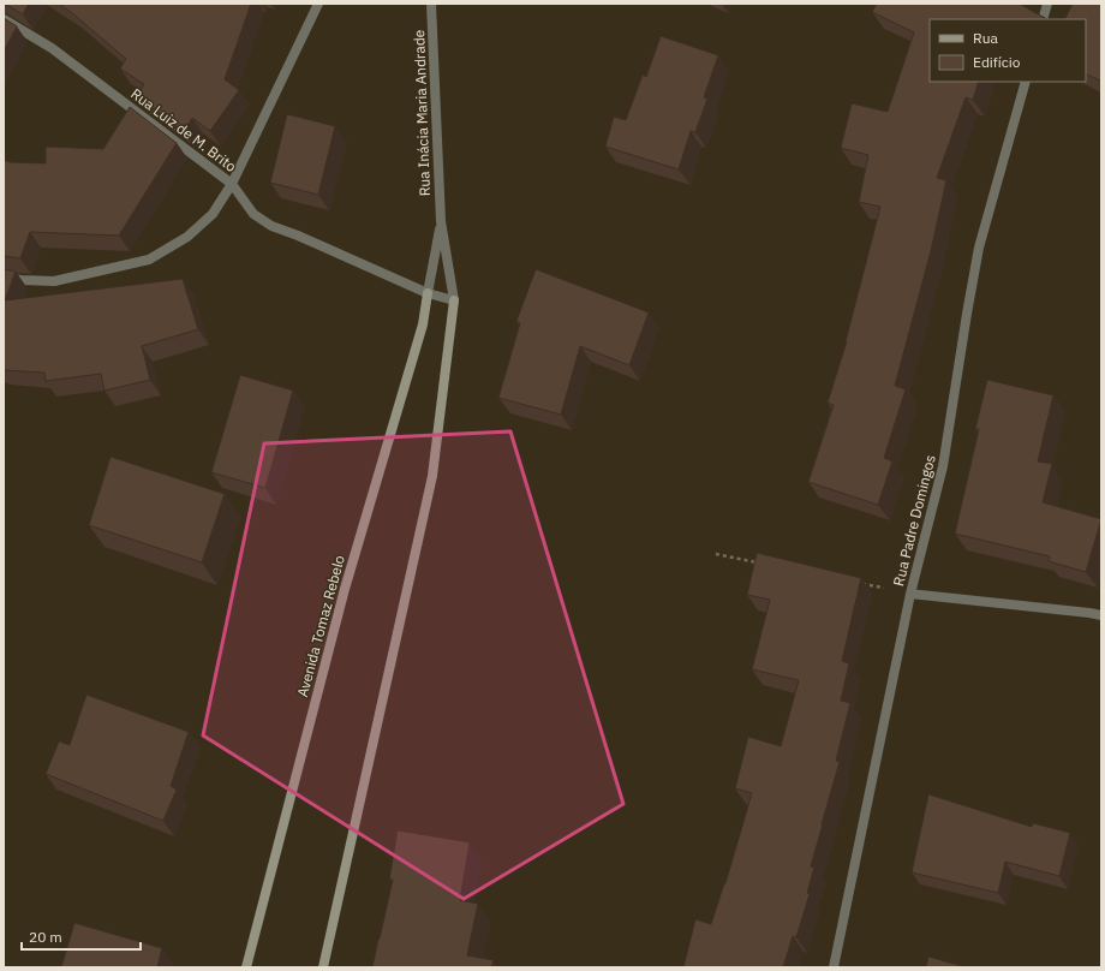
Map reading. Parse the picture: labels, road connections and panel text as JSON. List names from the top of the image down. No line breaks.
{"streets":{"main road":["Avenida Tomaz Rebelo"],"street":["Rua Inácia Maria Andrade","Rua Luiz de M. Brito","Rua Padre Domingos"]},"crossings":[["Rua Inácia Maria Andrade","Rua Luiz de M. Brito"],["Rua Inácia Maria Andrade","Avenida Tomaz Rebelo"],["Rua Luiz de M. Brito","Avenida Tomaz Rebelo"]],"legend":["Rua","Edifício"],"scale_bar":"20 m"}
